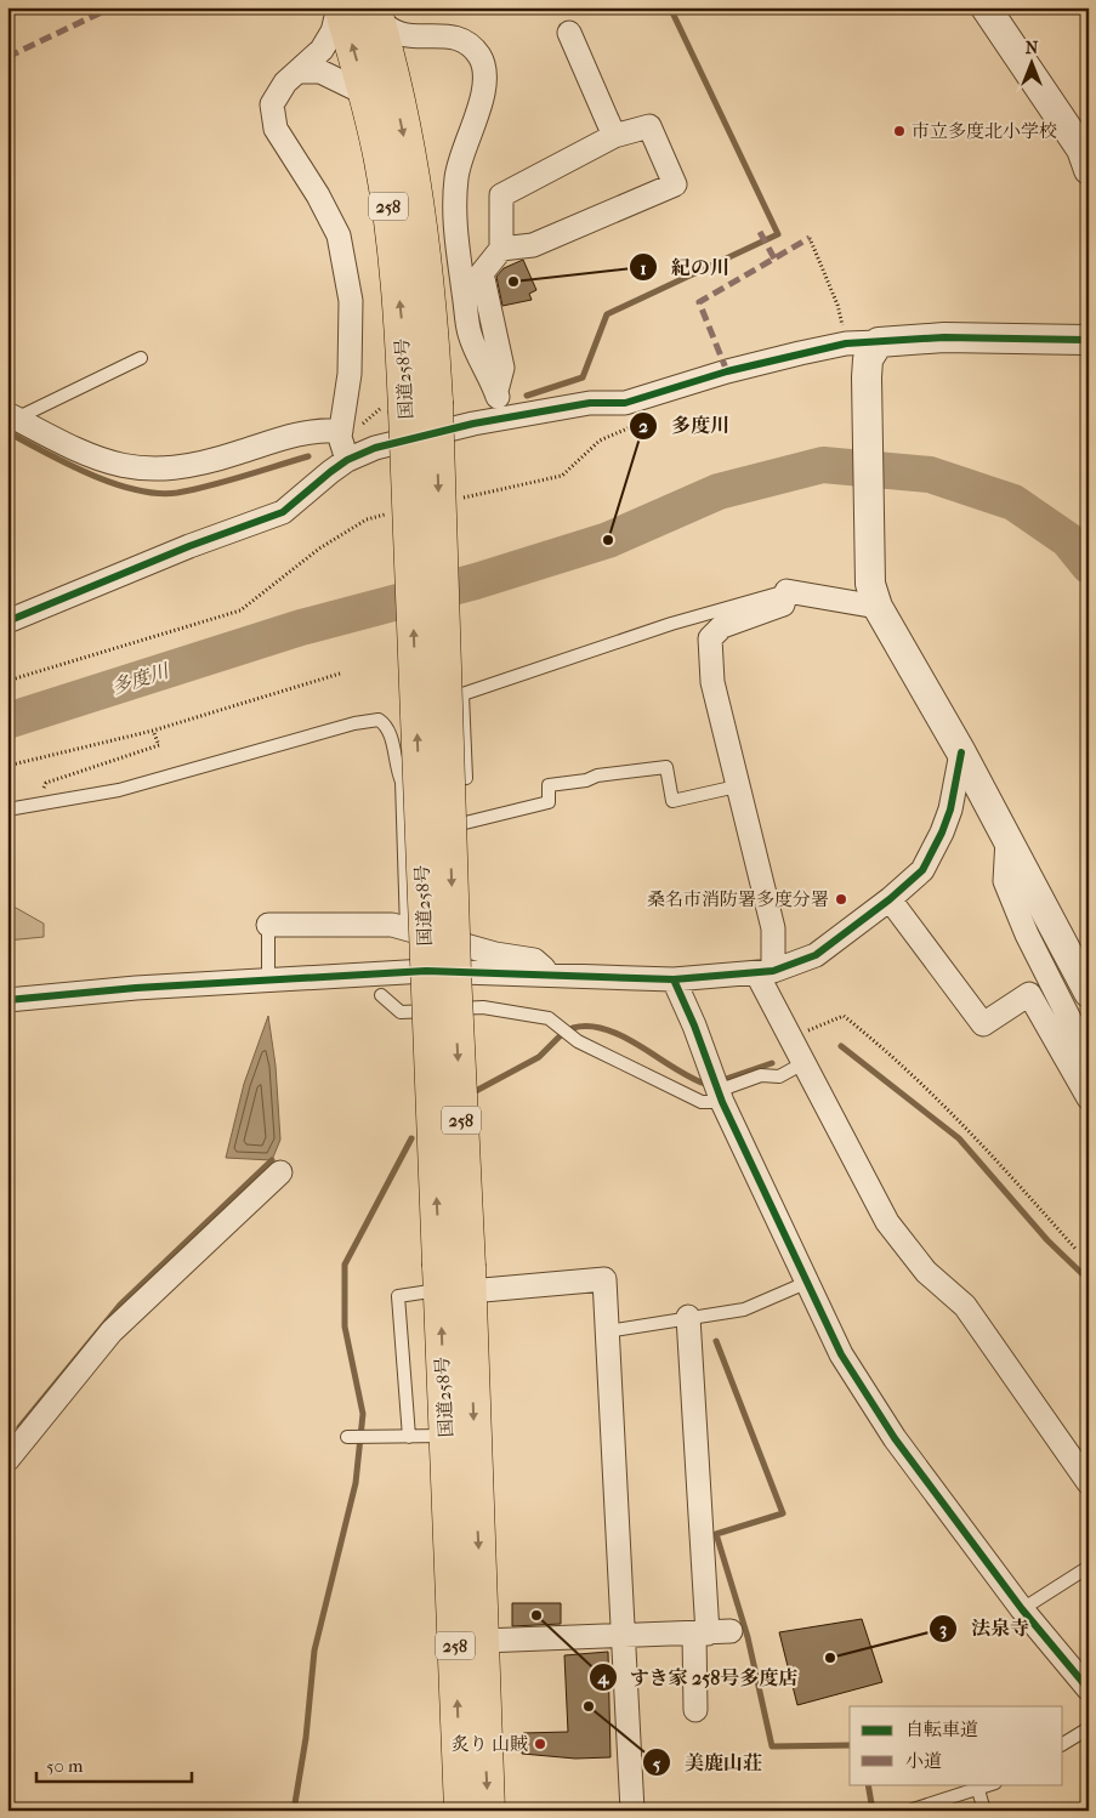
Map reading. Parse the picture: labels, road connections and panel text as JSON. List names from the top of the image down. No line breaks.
{"streets":{"highway":["258","国道258号"]},"water":["多度川"],"places":["市立多度北小学校","紀の川","多度川","桑名市消防署多度分署","すき家 258号多度店","法泉寺","美鹿山荘","炙り 山賊"],"legend":["自転車道","小道"],"scale_bar":"50 m","north":"top"}
